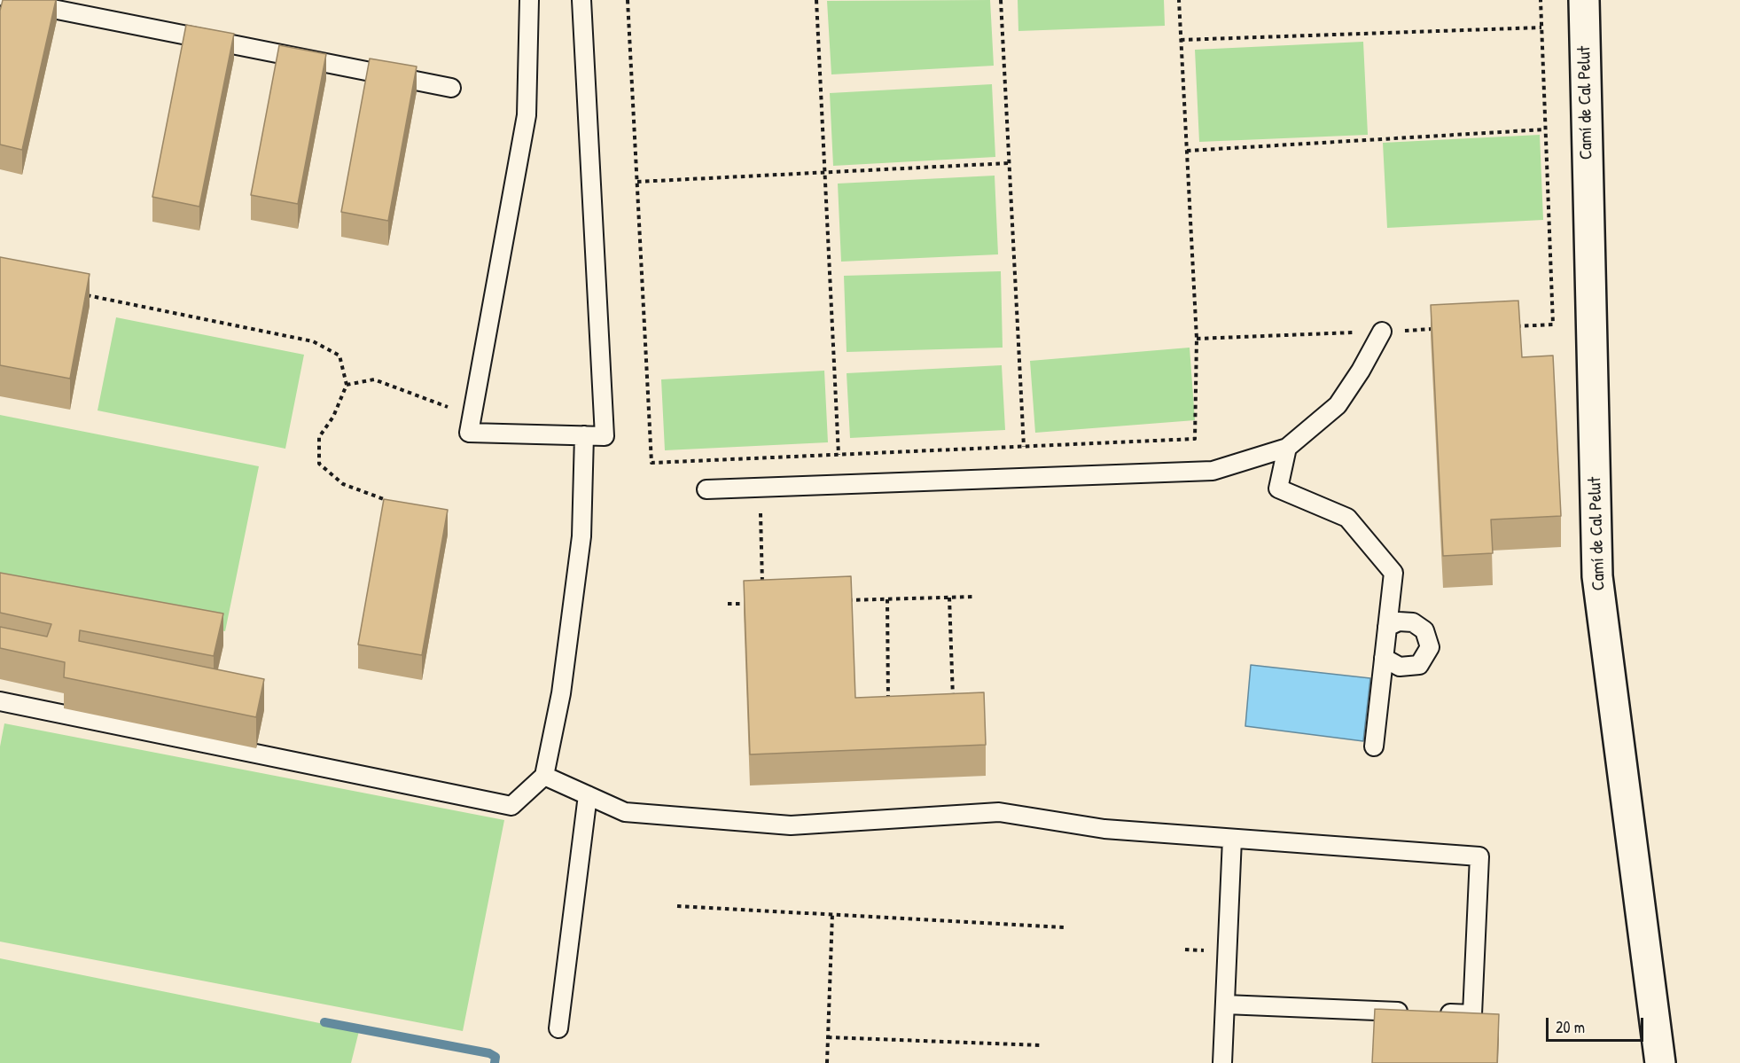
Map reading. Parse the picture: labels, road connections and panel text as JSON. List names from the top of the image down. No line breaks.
{"streets":{"street":["Camí de Cal Pelut"]},"scale_bar":"20 m"}
